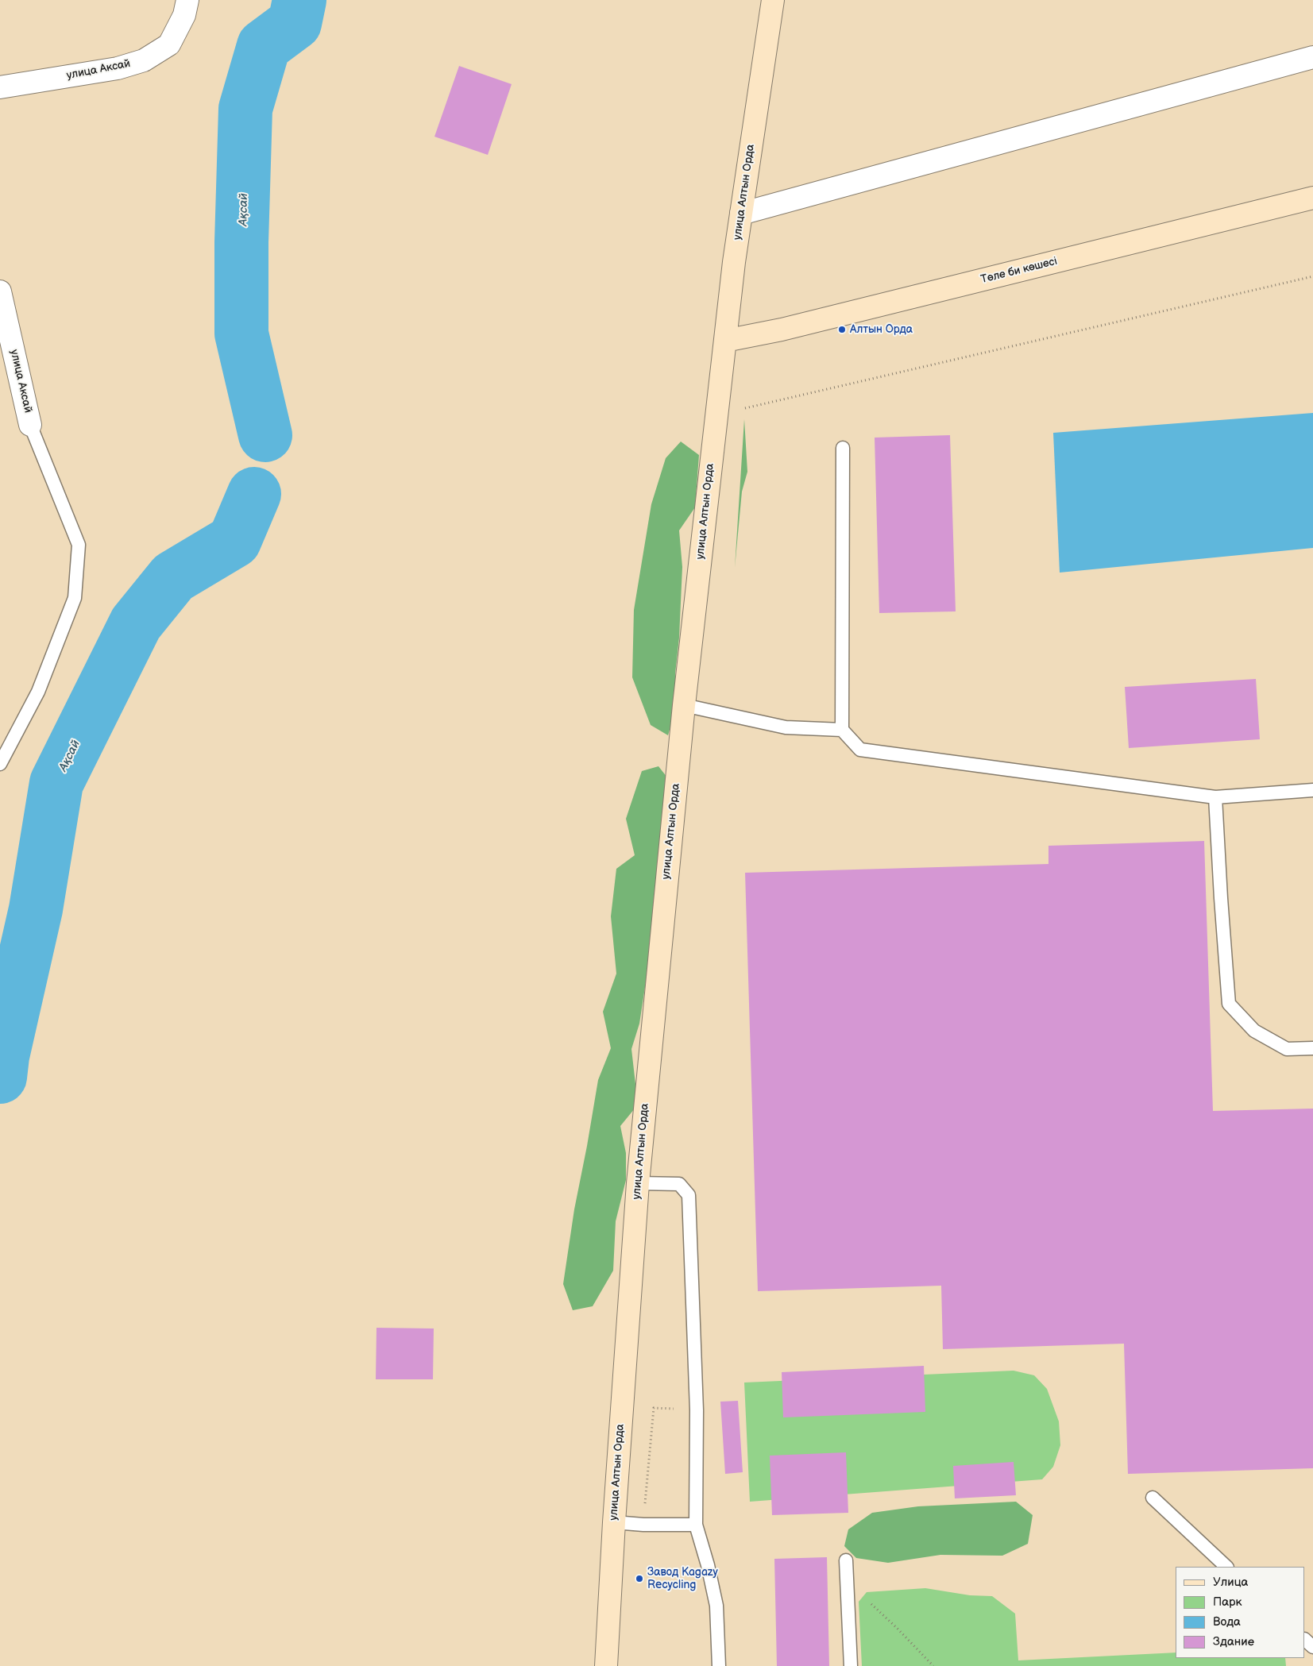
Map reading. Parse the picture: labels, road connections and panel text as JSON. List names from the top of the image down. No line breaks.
{"streets":{"main road":["улица Алтын Орда","Төле би көшесі"],"street":["улица Аксай"]},"crossings":[["улица Алтын Орда","Төле би көшесі"]],"water":["Ақсай"],"places":["Алтын Орда","Завод Kagazy Recycling"],"legend":["Улица","Парк","Вода","Здание"]}
